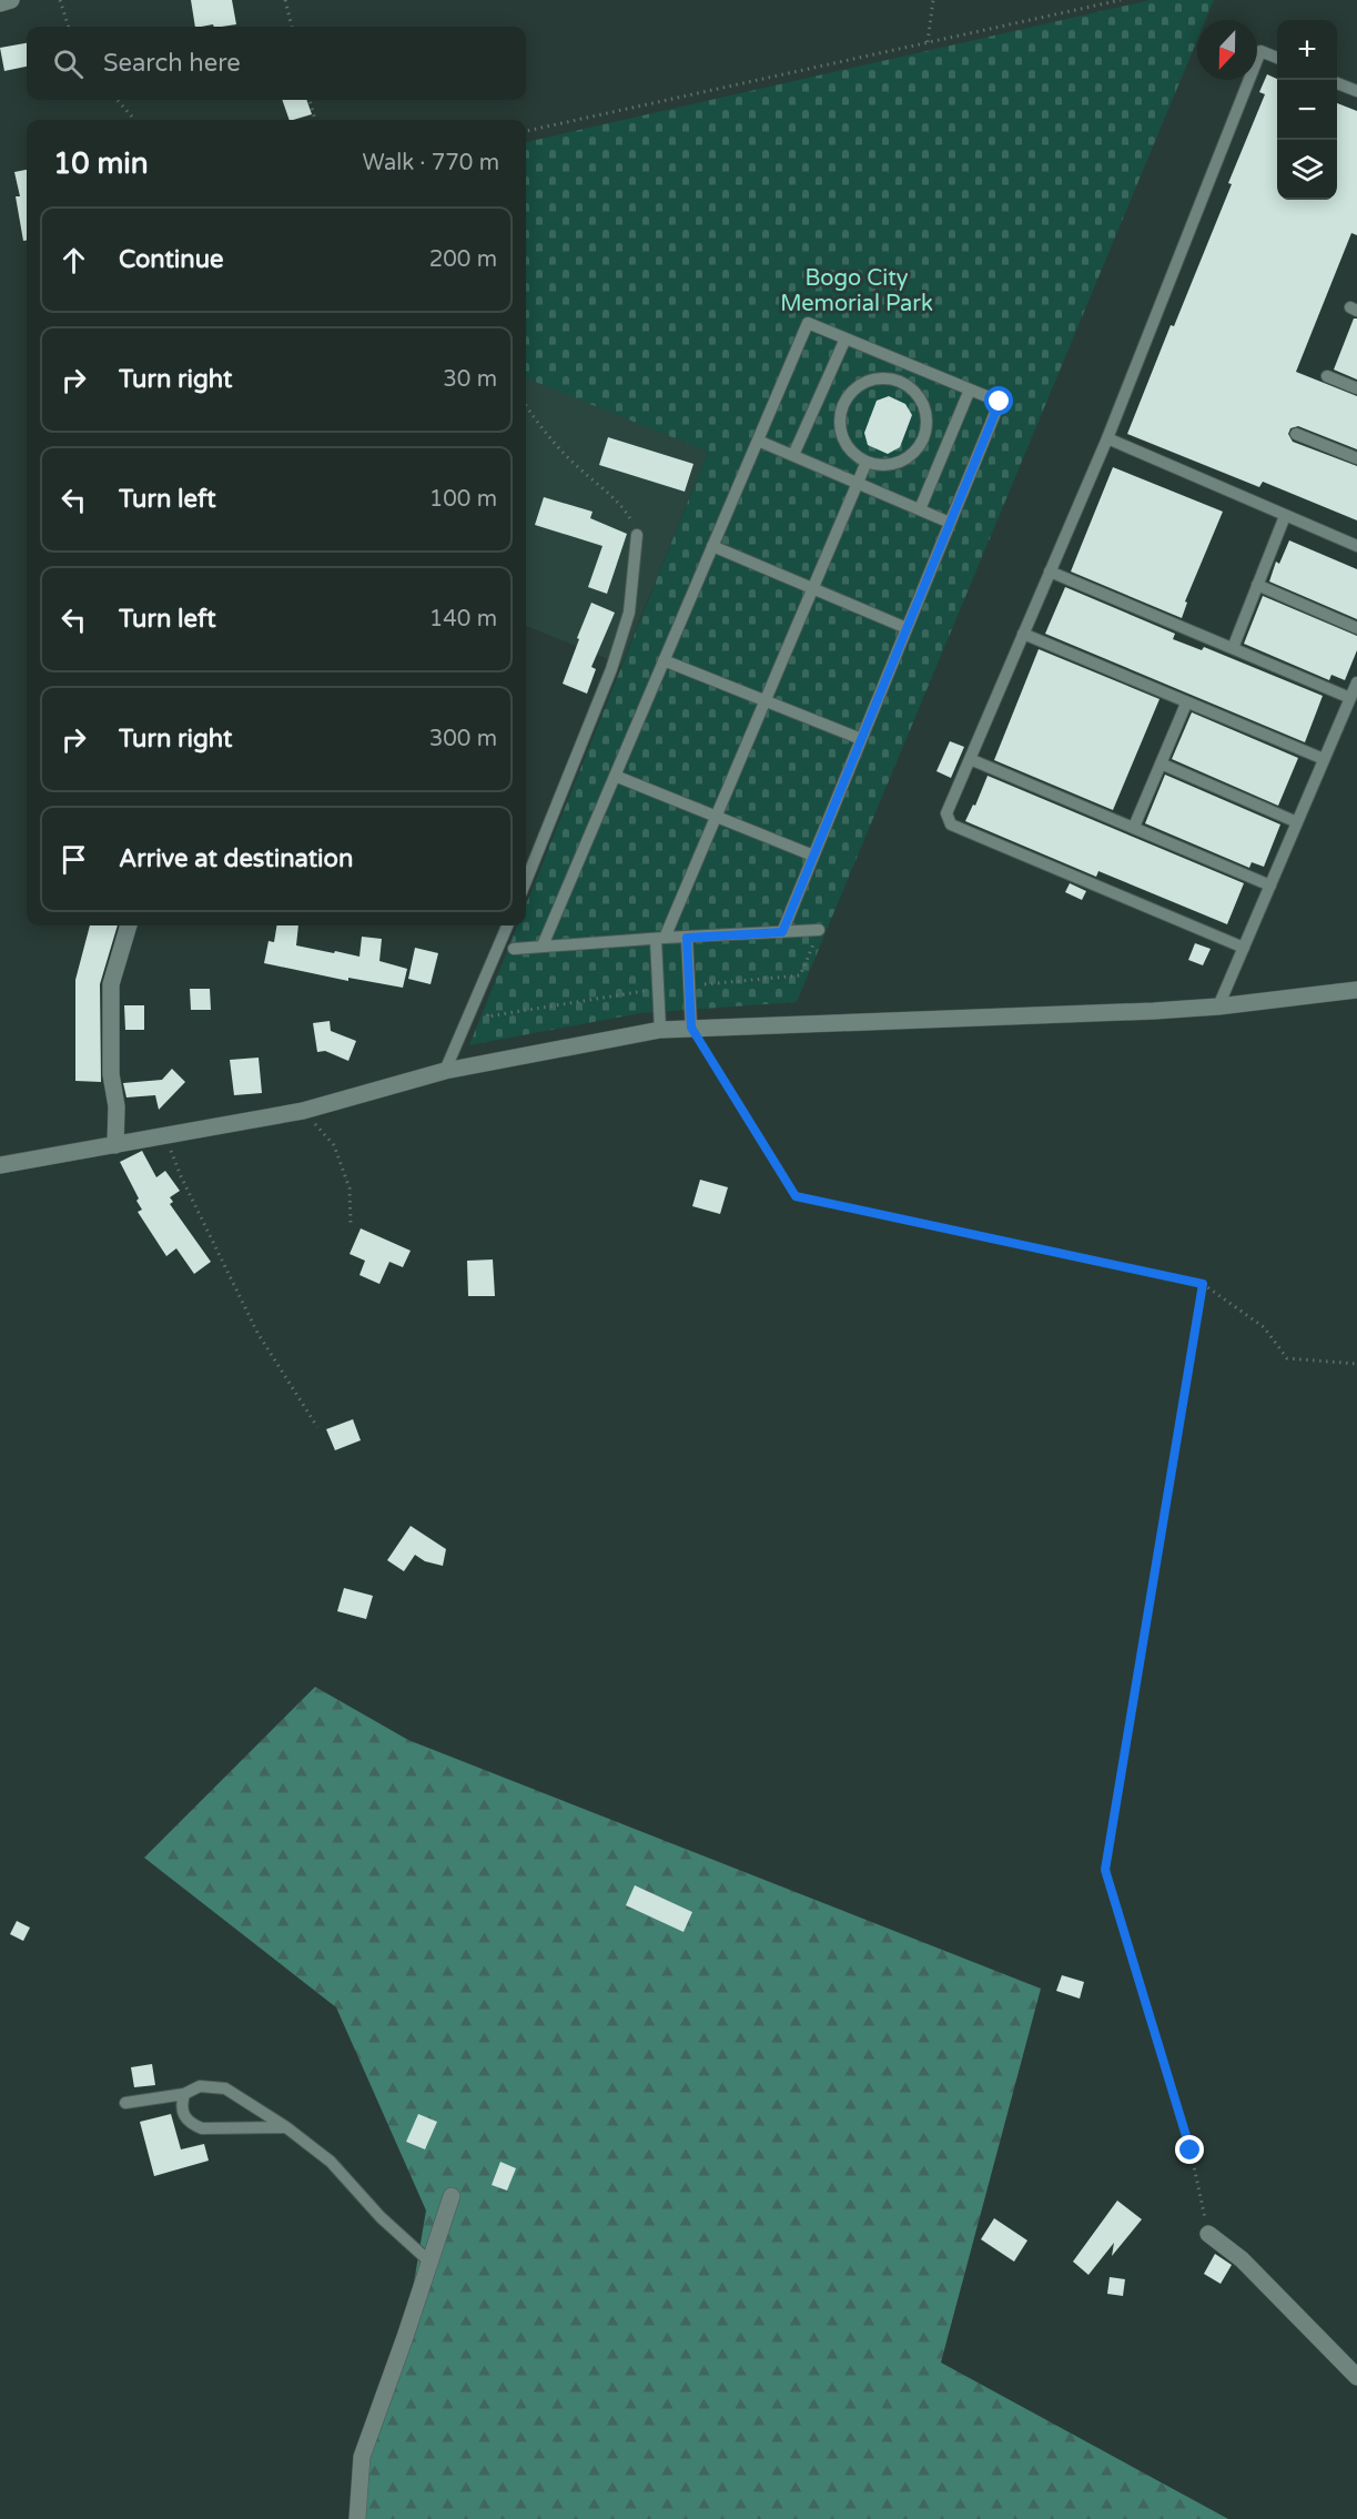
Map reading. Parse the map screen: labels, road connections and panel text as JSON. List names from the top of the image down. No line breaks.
{"parks":["Bogo City Memorial Park"],"north":"bottom","page":{"map_buttons":["+","−"],"search":"Search here","heading":["10 min","Walk · 770 m"],"list":[["Continue","200 m"],["Turn right","30 m"],["Turn left","100 m"],["Turn left","140 m"],["Turn right","300 m"],"Arrive at destination"]}}
